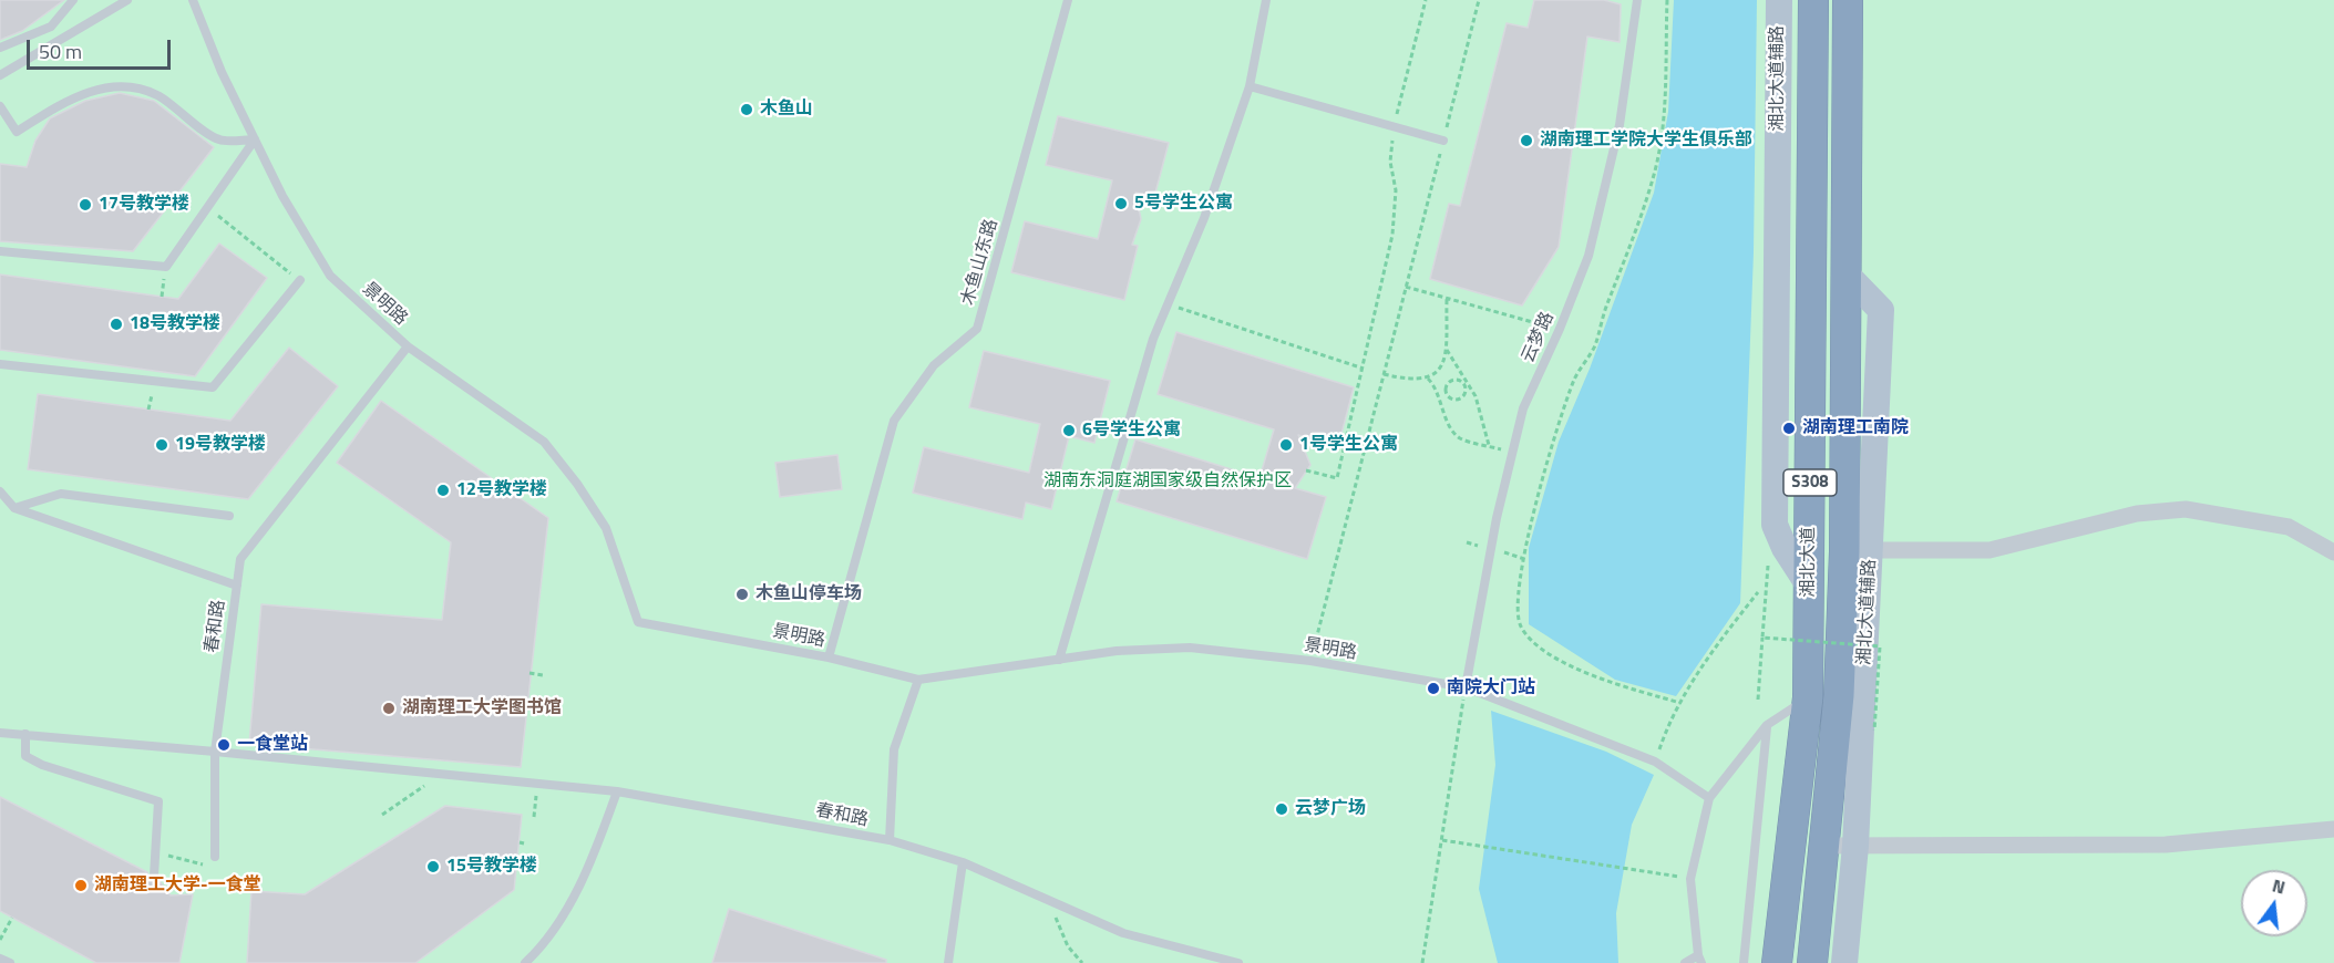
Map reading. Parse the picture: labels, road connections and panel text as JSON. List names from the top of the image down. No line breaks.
{"streets":{"highway":["S308","湘北大道"],"main road":["湘北大道辅路"],"lane":["木鱼山东路","景明路","云梦路","春和路"]},"crossings":[["湘北大道辅路","湘北大道"],["木鱼山东路","景明路"],["景明路","云梦路"],["景明路","春和路"]],"parks":["湖南东洞庭湖国家级自然保护区"],"places":["木鱼山","湖南理工学院大学生俱乐部","5号学生公寓","17号教学楼","18号教学楼","湖南理工南院","6号学生公寓","19号教学楼","1号学生公寓","12号教学楼","木鱼山停车场","南院大门站","湖南理工大学图书馆","一食堂站","云梦广场","15号教学楼","湖南理工大学-一食堂"],"scale_bar":"50 m","north":"top"}
